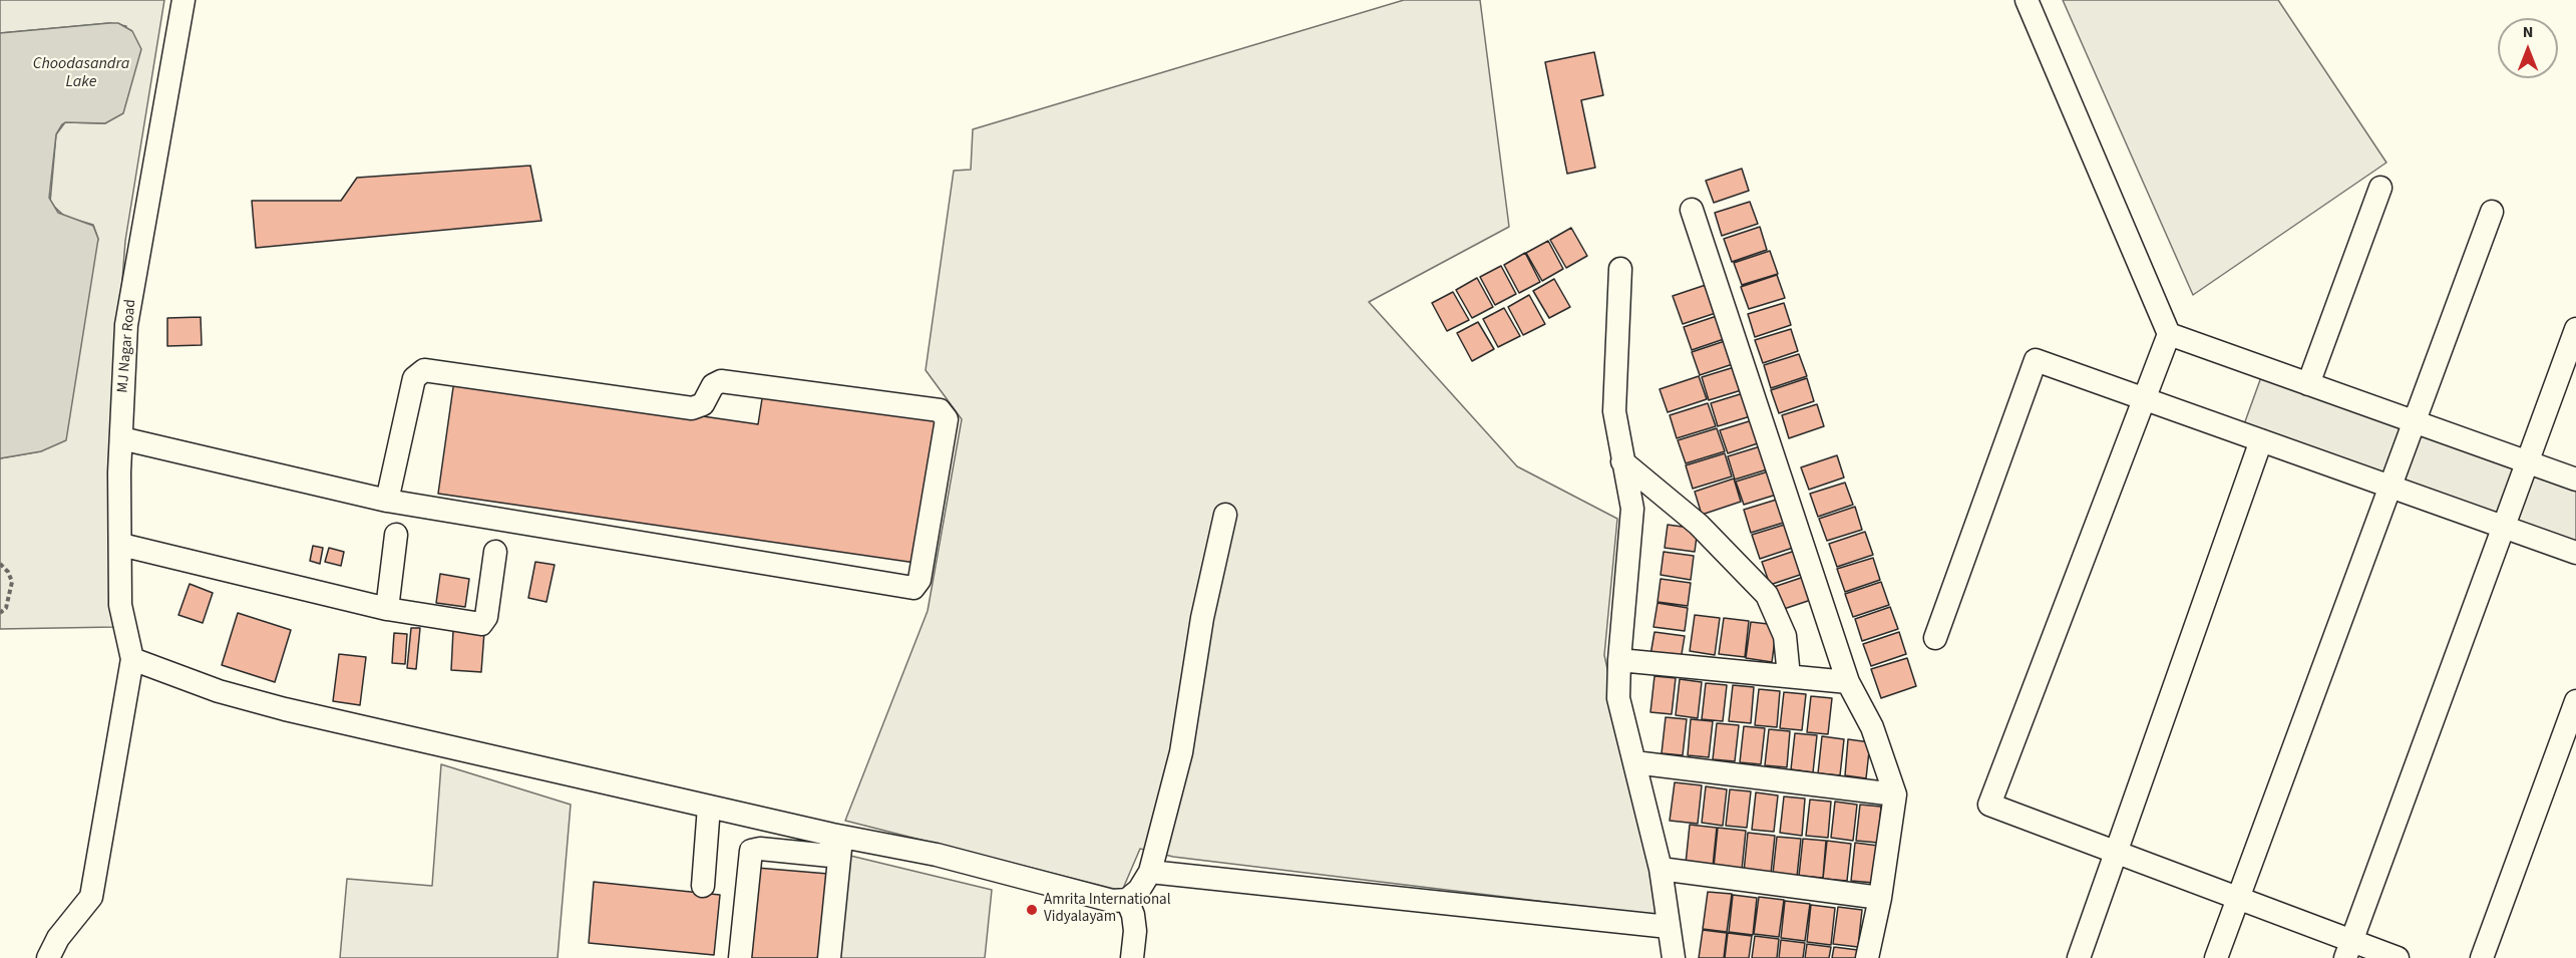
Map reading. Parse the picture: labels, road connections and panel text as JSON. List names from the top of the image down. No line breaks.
{"streets":{"street":["MJ Nagar Road"]},"water":["Choodasandra Lake"],"places":["Amrita International Vidyalayam"],"north":"top"}
